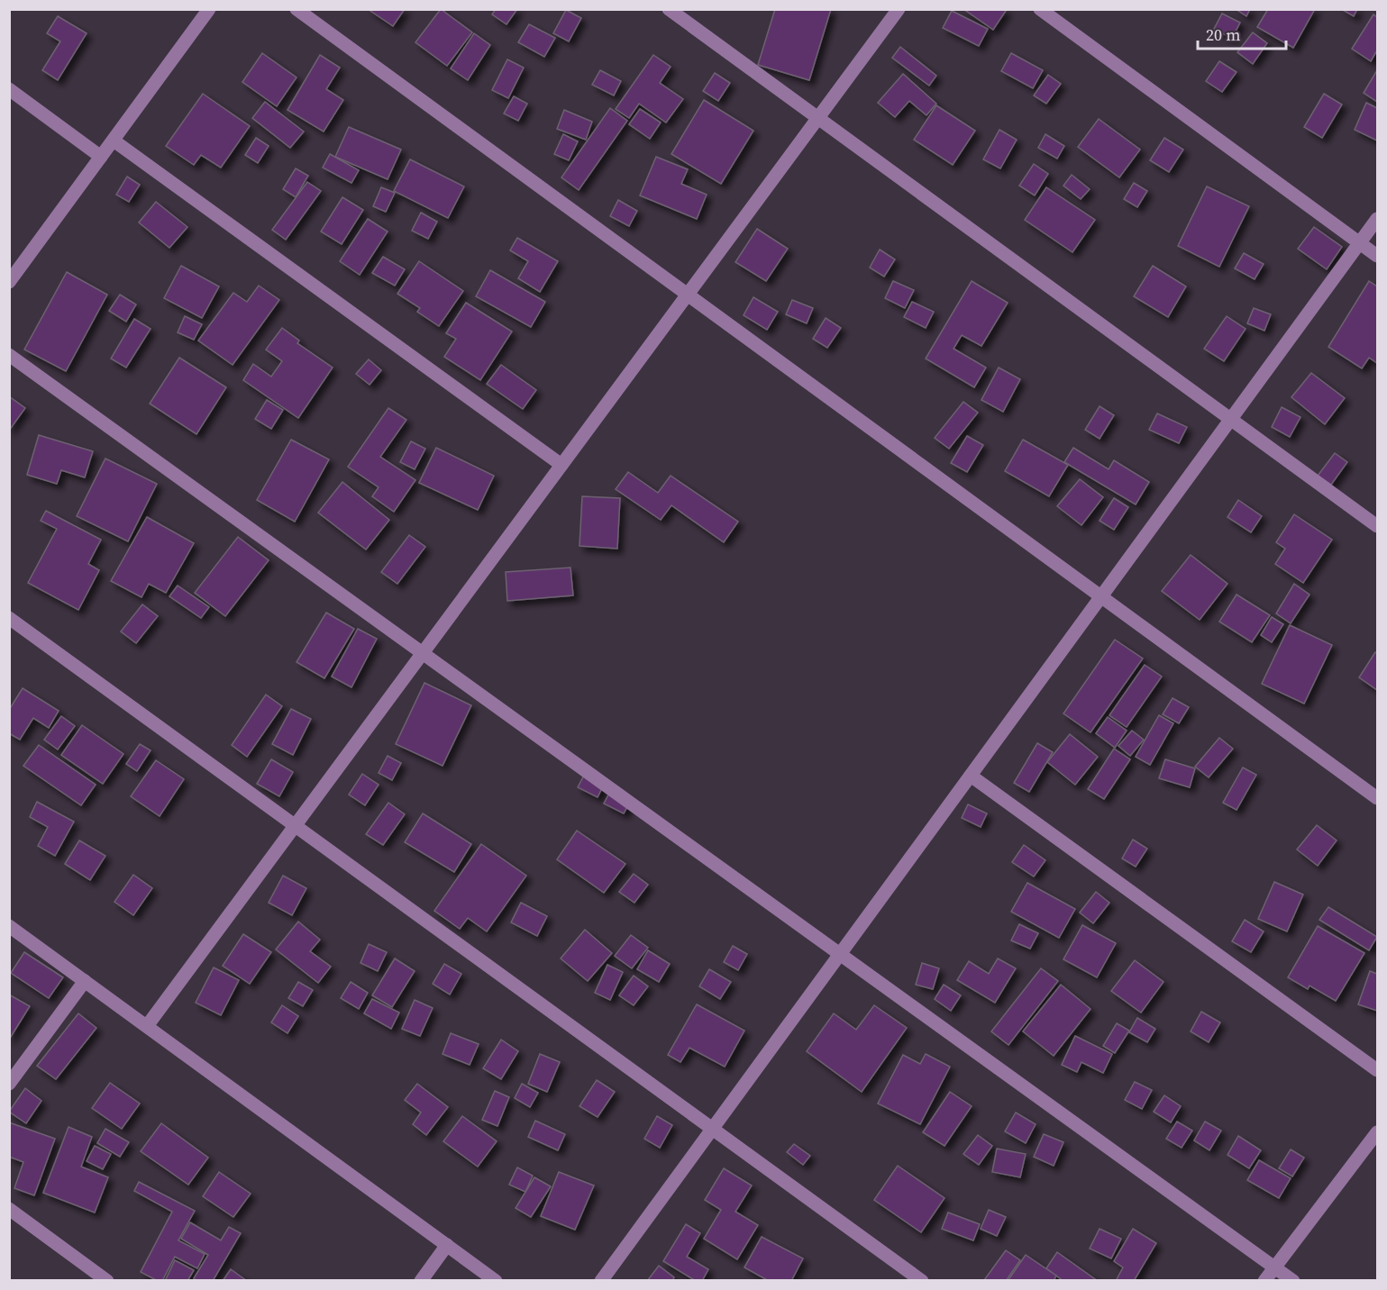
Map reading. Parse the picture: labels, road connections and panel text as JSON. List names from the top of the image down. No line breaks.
{"scale_bar":"20 m"}
